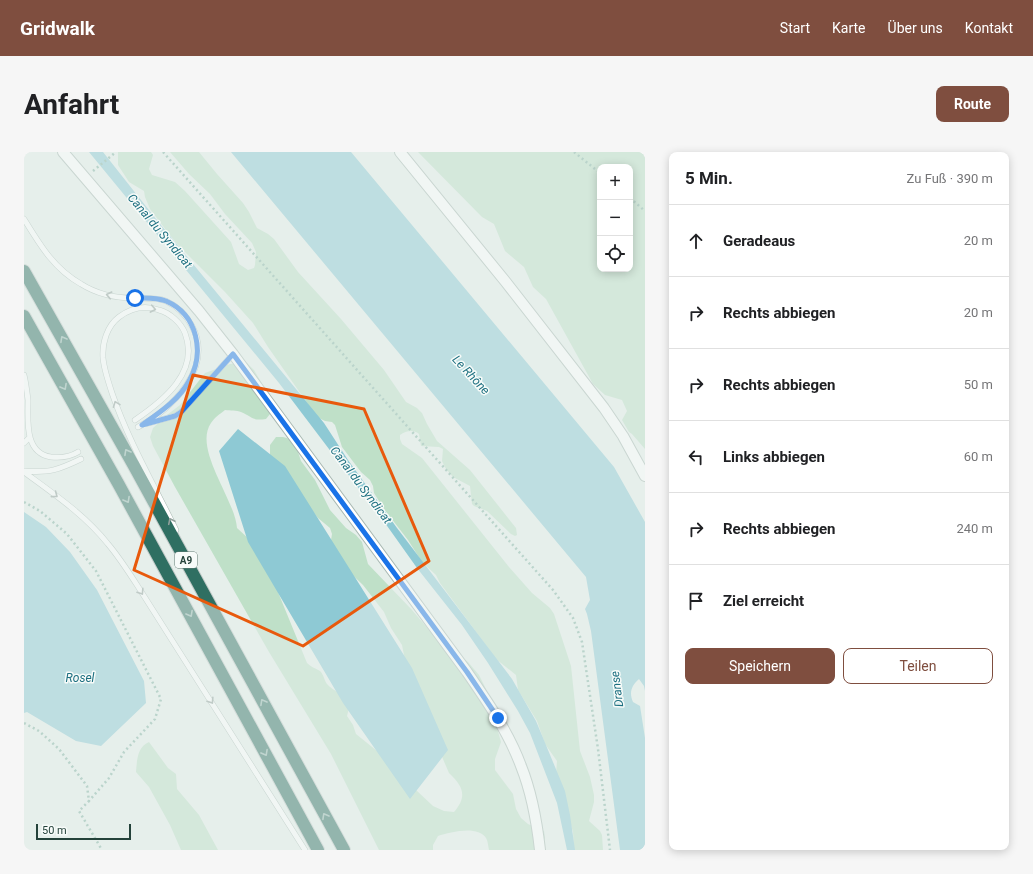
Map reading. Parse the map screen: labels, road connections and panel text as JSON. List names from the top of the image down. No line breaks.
{"streets":{"highway":["A9"]},"water":["Canal du Syndicat","Le Rhône","Rosel","Dranse"],"scale_bar":"50 m","page":{"header":"Gridwalk","nav":["Start","Karte","Über uns","Kontakt"],"buttons":["Route",["Speichern","Teilen"]],"title":"Anfahrt","heading":["5 Min.","Zu Fuß · 390 m"],"map_buttons":["+","−"],"list":[["Geradeaus","20 m"],["Rechts abbiegen","20 m"],["Rechts abbiegen","50 m"],["Links abbiegen","60 m"],["Rechts abbiegen","240 m"],"Ziel erreicht"],"scale":"50 m"}}
